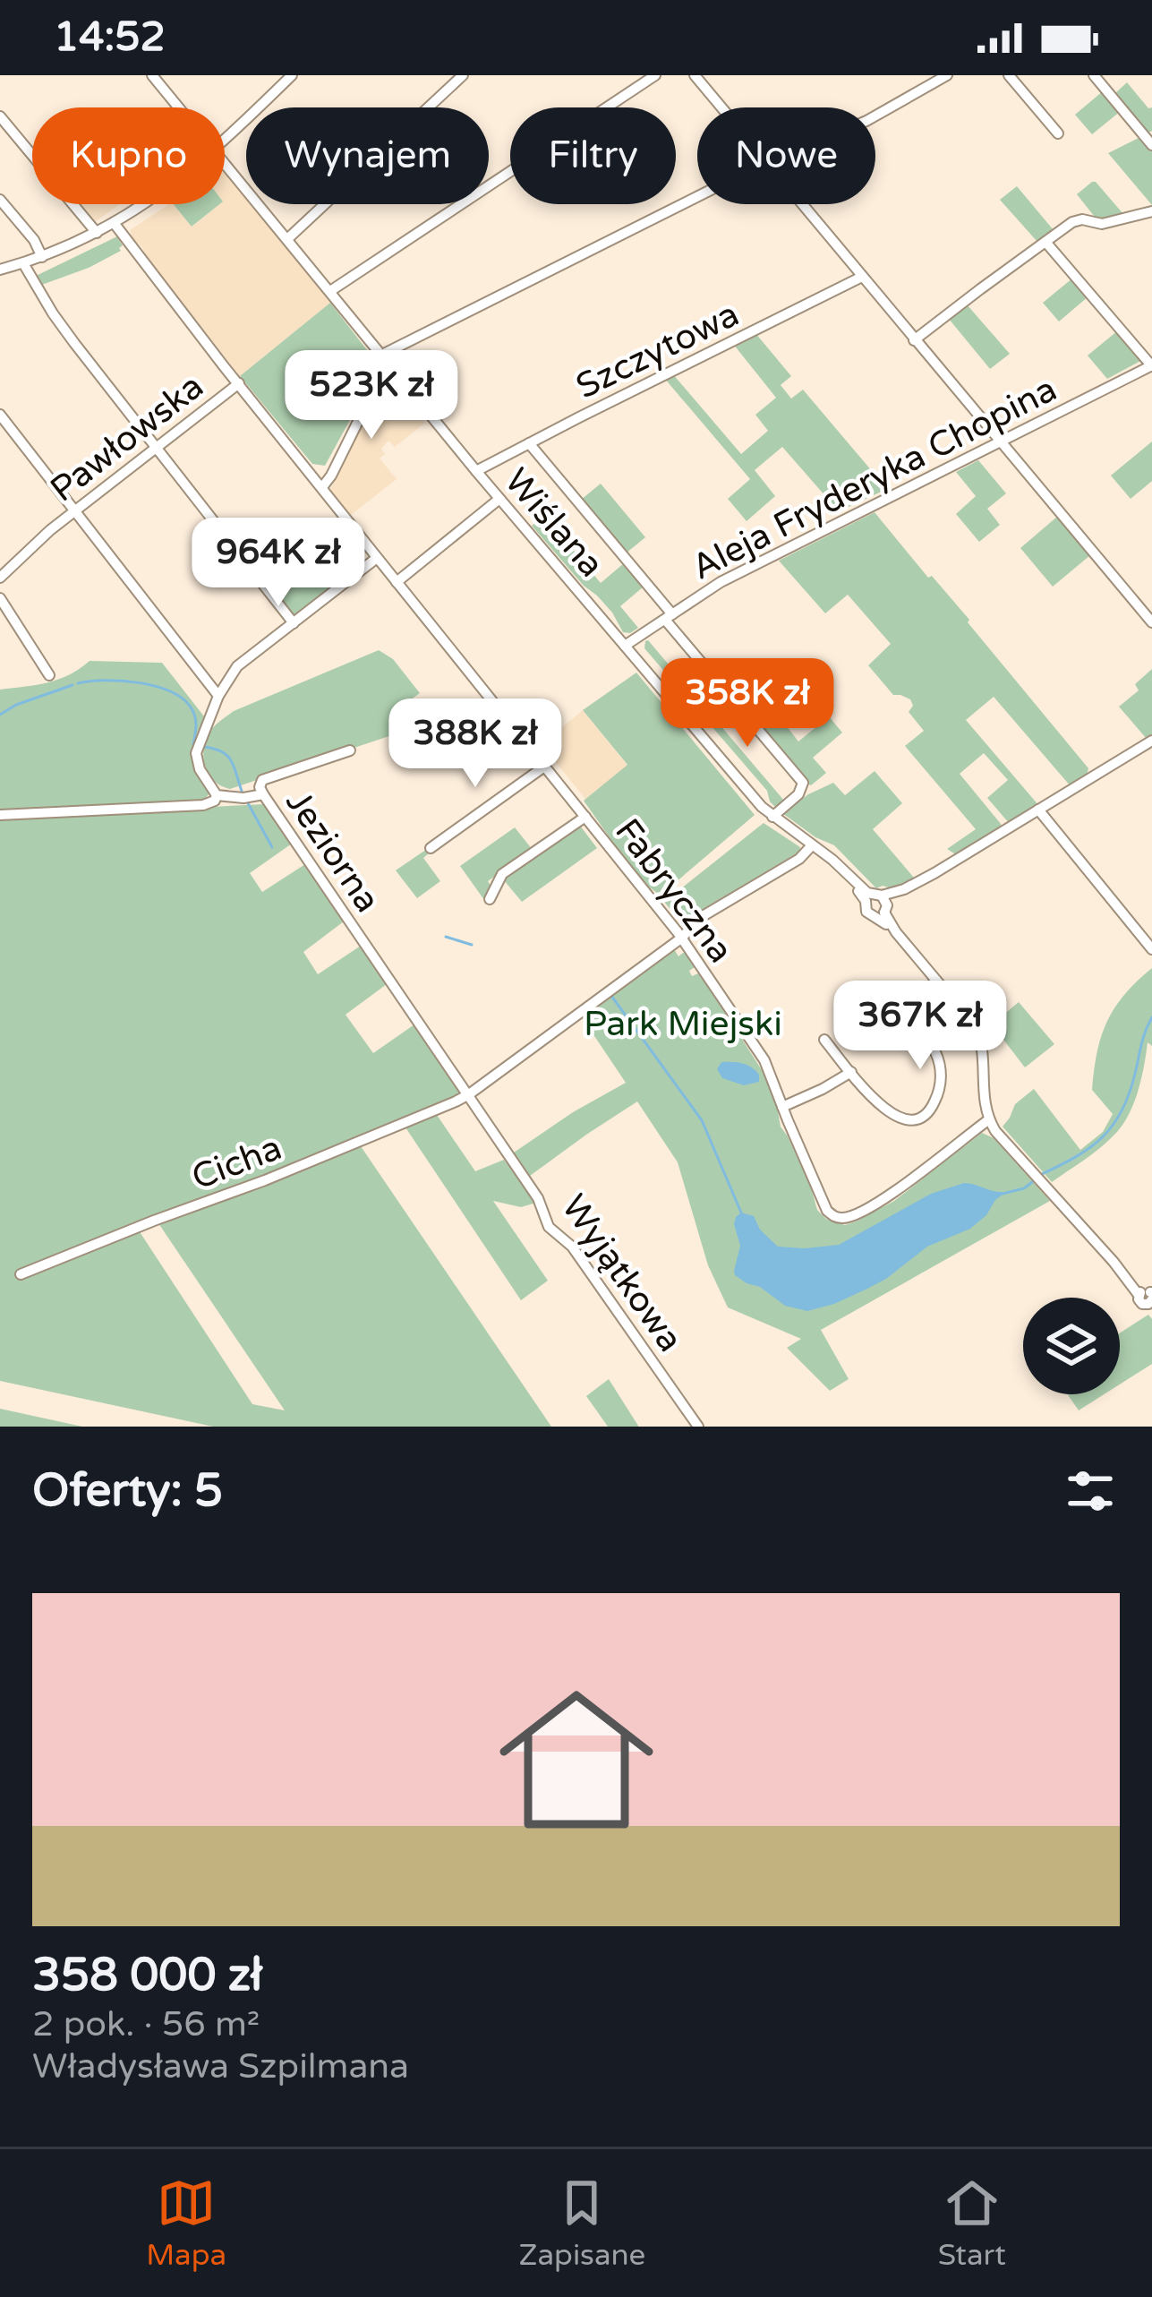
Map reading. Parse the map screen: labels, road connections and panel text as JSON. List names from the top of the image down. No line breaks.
{"streets":{"street":["Szczytowa","Pawłowska","Aleja Fryderyka Chopina","Wiślana","Jeziorna","Fabryczna","Cicha","Wyjątkowa"]},"crossings":[["Szczytowa","Wiślana"],["Pawłowska","Fabryczna"],["Aleja Fryderyka Chopina","Wiślana"],["Wiślana","Fabryczna"],["Wiślana","Cicha"],["Jeziorna","Cicha"],["Jeziorna","Wyjątkowa"],["Fabryczna","Cicha"],["Cicha","Wyjątkowa"]],"parks":["Park Miejski"],"page":{"status":"14:52","chip":["Kupno","Wynajem","Filtry","Nowe"],"price":["523K zł","964K zł","358K zł","388K zł","367K zł"],"heading":"Oferty: 5","list":[{"name":"358 000 zł","note":"2 pok. · 56 m² · Władysława Szpilmana"}],"tabs":["Mapa","Zapisane","Start"]}}
